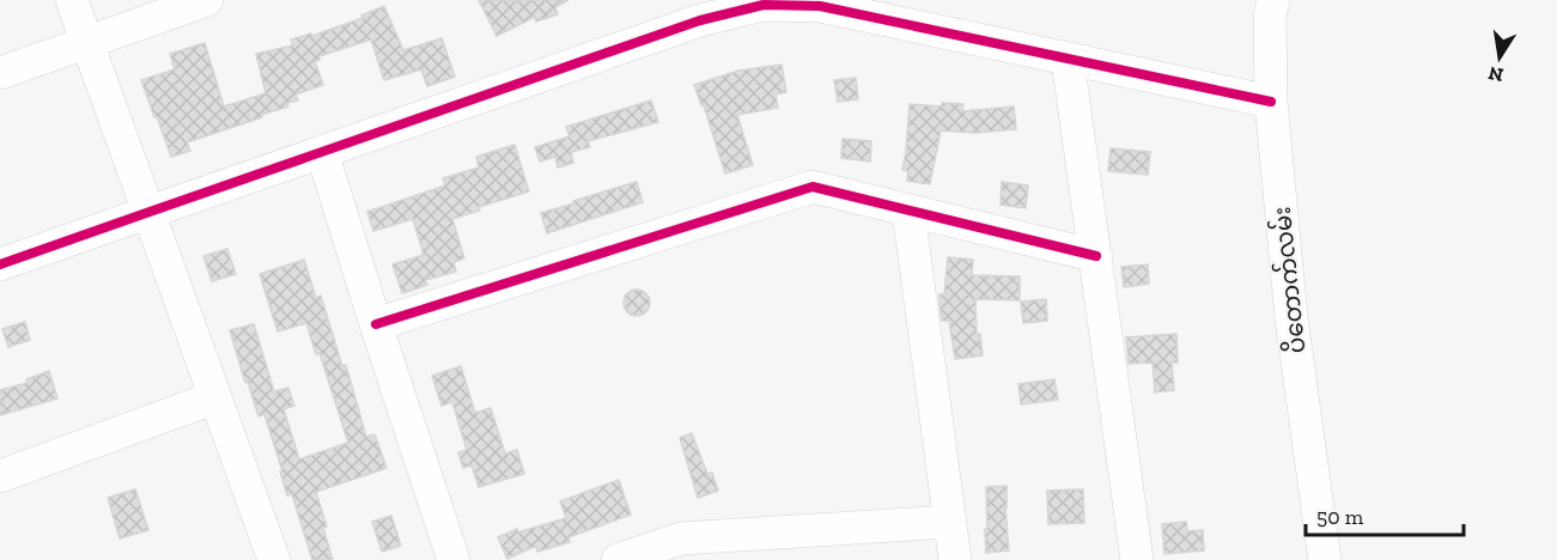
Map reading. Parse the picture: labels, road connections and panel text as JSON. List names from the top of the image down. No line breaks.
{"streets":{"street":["ပိတောက်လမ်း"]},"scale_bar":"50 m","north":"bottom"}
